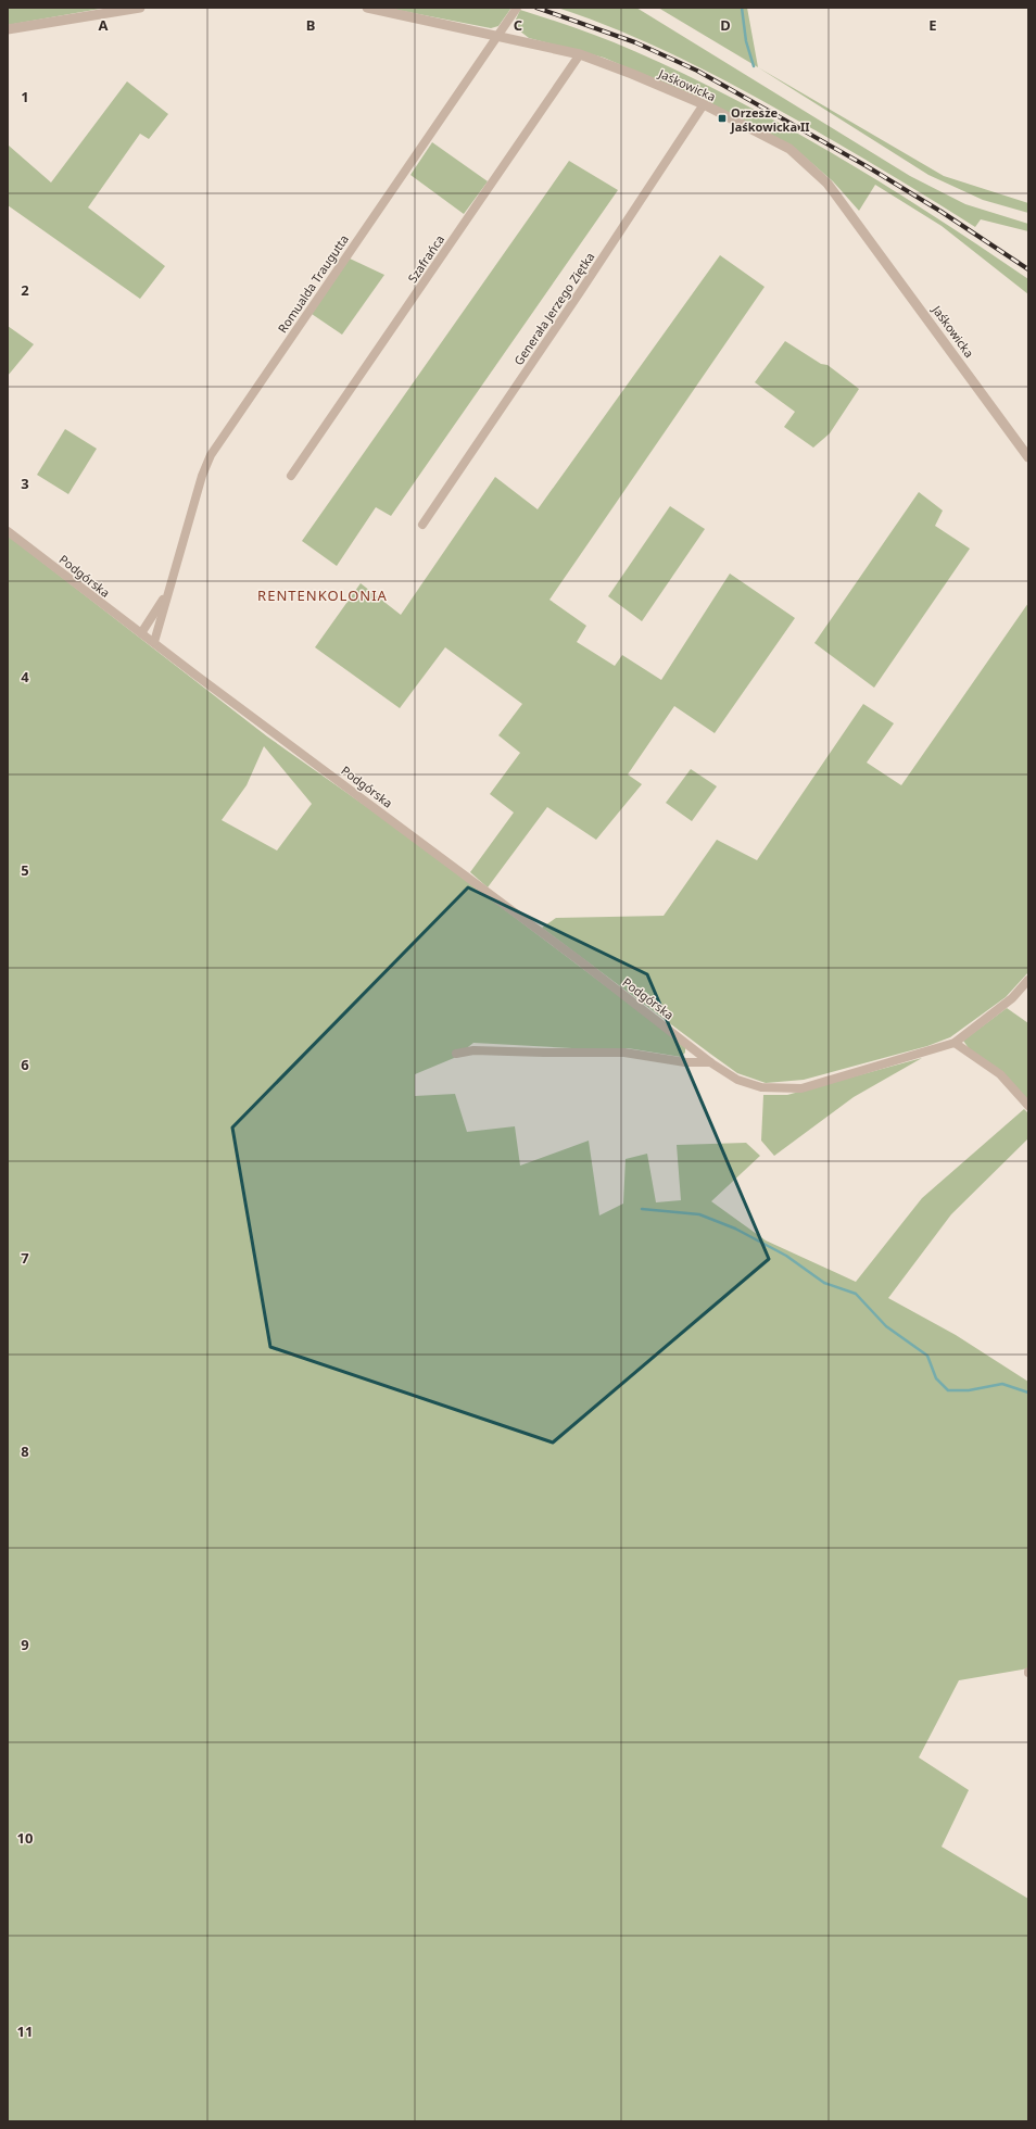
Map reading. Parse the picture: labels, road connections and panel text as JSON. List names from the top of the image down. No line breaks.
{"streets":{"street":["Jaśkowicka","Szafrańca","Romualda Traugutta","Generała Jerzego Ziętka","Podgórska"]},"crossings":[["Jaśkowicka","Szafrańca"],["Jaśkowicka","Romualda Traugutta"],["Jaśkowicka","Generała Jerzego Ziętka"],["Romualda Traugutta","Podgórska"]],"districts":["RENTENKOLONIA"],"places":{"transit":["Orzesze Jaśkowicka II"]},"grid":{"columns":["A","B","C","D","E"],"rows":["1","2","3","4","5","6","7","8","9","10","11"]}}
